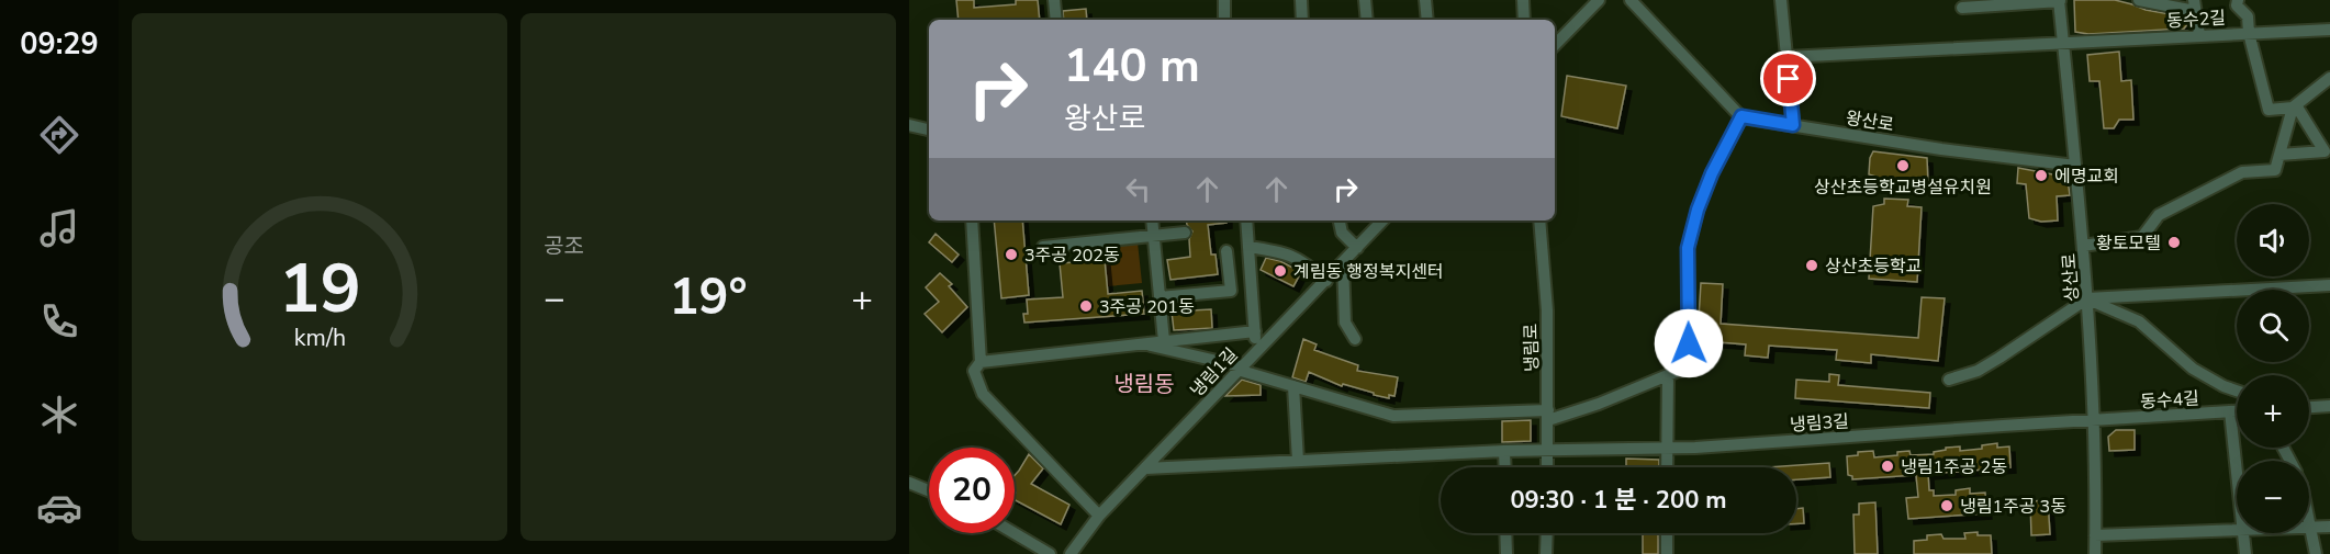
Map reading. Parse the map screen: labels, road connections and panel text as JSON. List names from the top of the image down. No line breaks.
{"streets":{"street":["동수2길","왕산로","상산로","냉림로","냉림1길","동수4길","냉림3길"]},"crossings":[["동수2길","상산로"],["왕산로","상산로"],["상산로","동수4길"],["상산로","냉림3길"],["냉림로","냉림3길"],["냉림1길","냉림3길"],["동수4길","냉림3길"]],"districts":["냉림동"],"places":["상산초등학교병설유치원","에명교회","황토모텔","3주공 202동","상산초등학교","계림동 행정복지센터","3주공 201동","냉림1주공 2동","냉림1주공 3동"],"page":{"tabs":"09:29","tile":"공조","turn":["140 m","왕산로"],"map_buttons":["+","−"],"heat":["−","19°","+"],"limit":"20","trip":"09:30 · 1 분 · 200 m","gauge":["19","km/h"]}}
